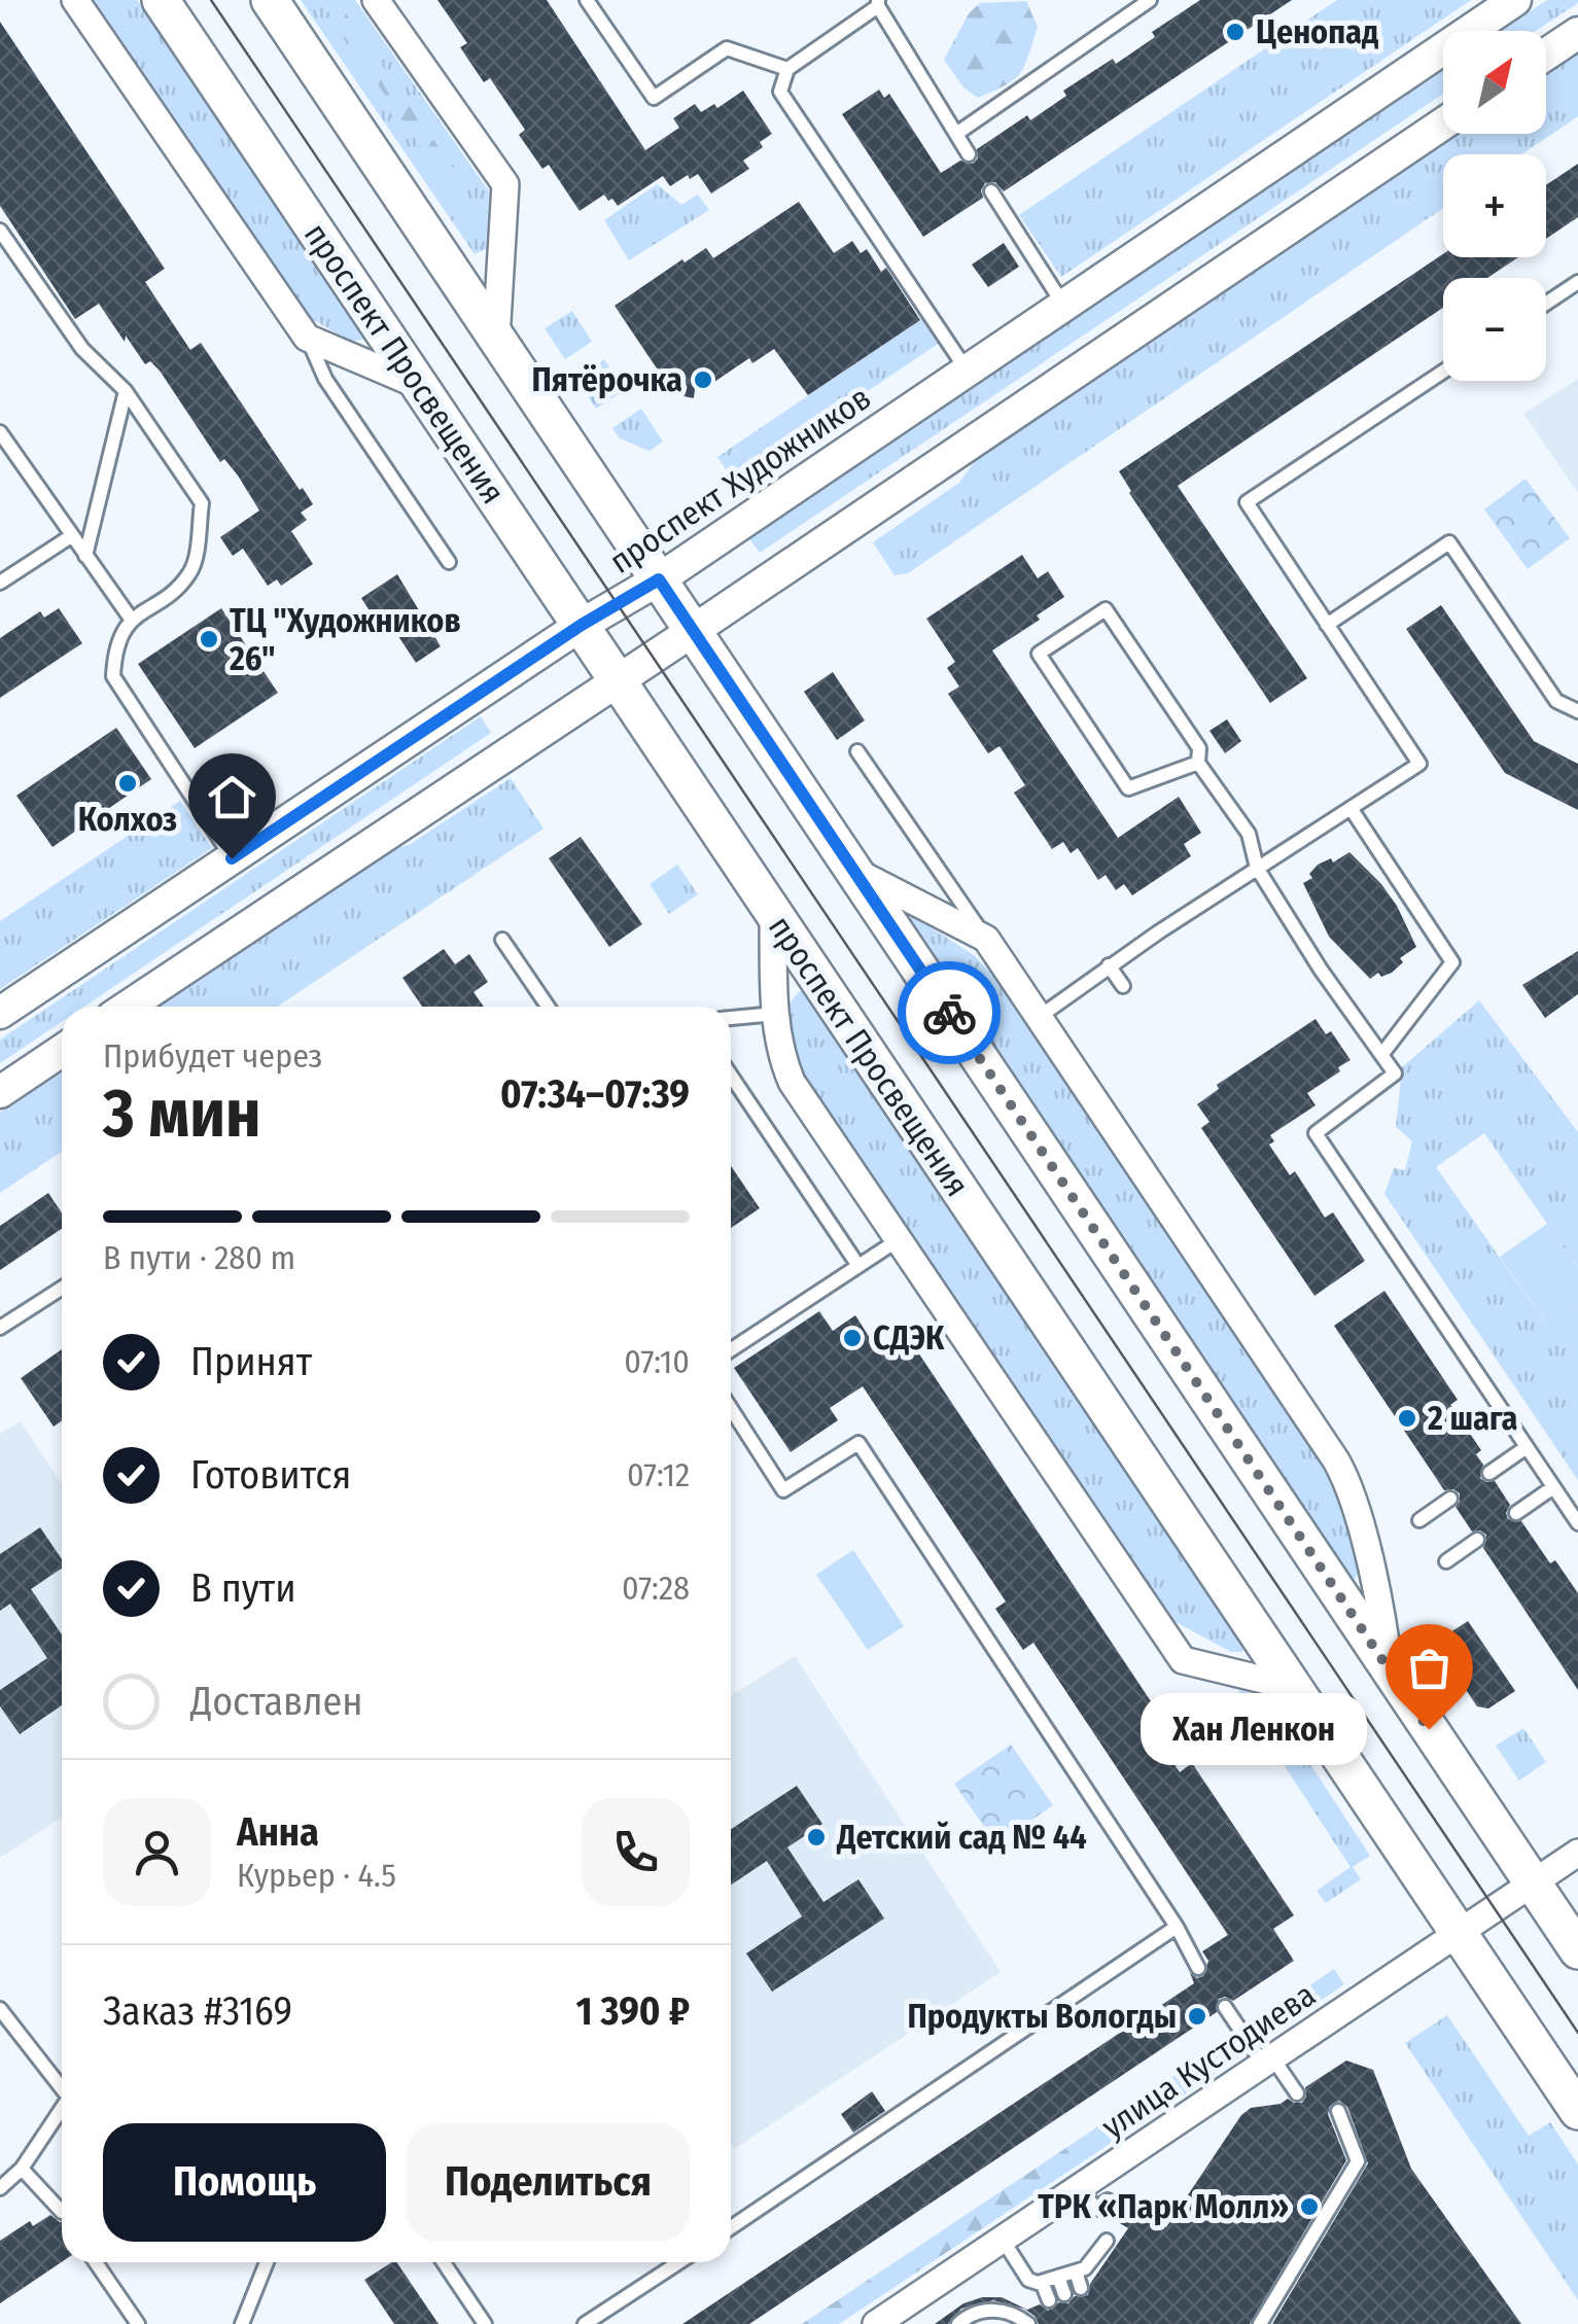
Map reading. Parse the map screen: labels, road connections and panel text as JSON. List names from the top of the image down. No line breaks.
{"streets":{"main road":["проспект Просвещения"],"street":["проспект Художников","улица Кустодиева"]},"crossings":[["проспект Просвещения","проспект Художников"],["проспект Просвещения","улица Кустодиева"]],"places":["Ценопад","Пятёрочка","ТЦ \"Художников 26\"","Колхоз","СДЭК","2 шага","Хан Ленкон","Детский сад № 44","Продукты Вологды","ТРК «Парк Молл»"],"north":"top right","page":{"map_buttons":["+","−"],"heading":["3 мин","Прибудет через","07:34–07:39"],"panel":["Анна","Курьер · 4.5","Заказ #3169","1 390 ₽"],"bar":"В пути · 280 m","list":[["Принят","07:10"],["Готовится","07:12"],["В пути","07:28"],"Доставлен"],"bubble":"Хан Ленкон","buttons":["Помощь","Поделиться"]}}
